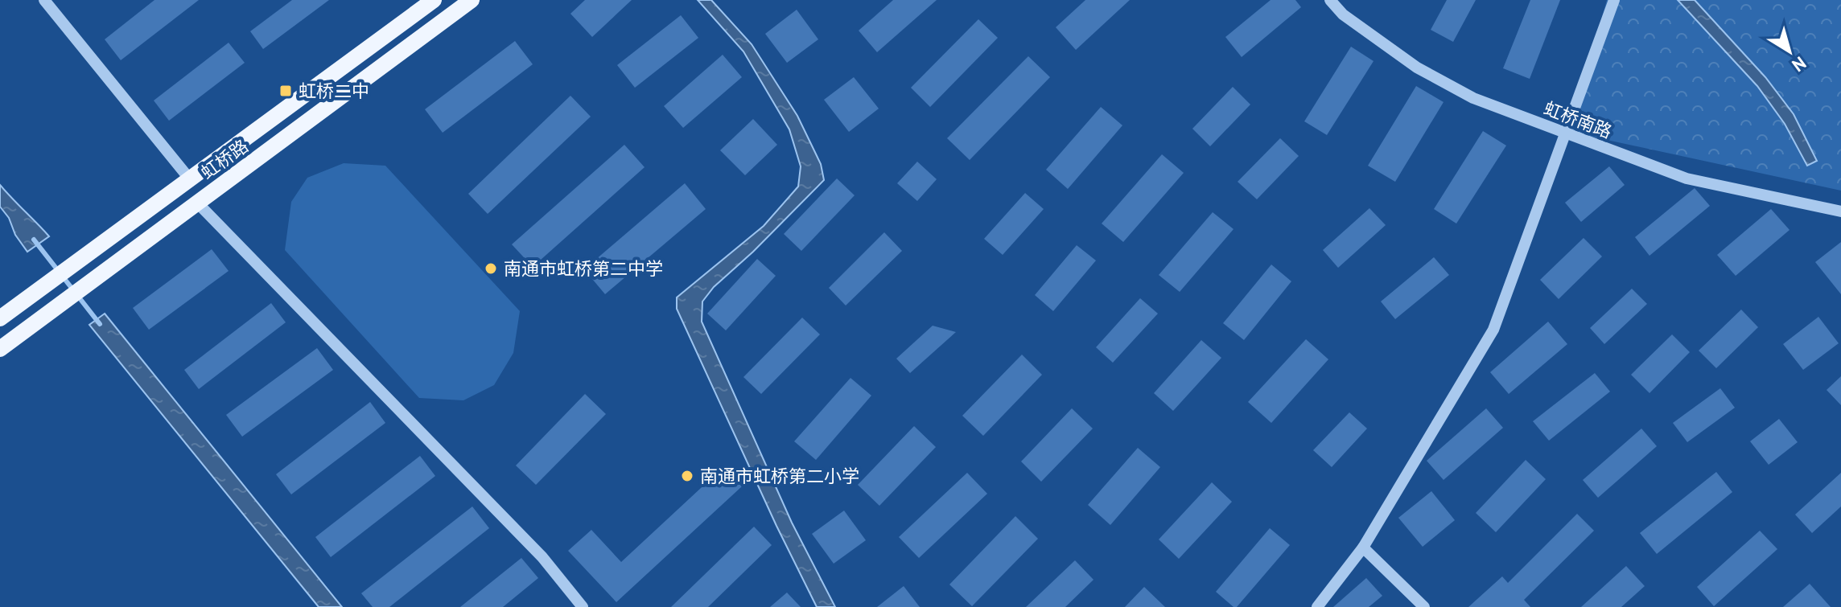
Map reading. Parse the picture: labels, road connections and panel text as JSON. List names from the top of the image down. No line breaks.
{"streets":{"main road":["虹桥路"],"street":["虹桥南路"]},"places":{"transit":["虹桥二中"],"other":["南通市虹桥第二中学","南通市虹桥第二小学"]},"north":"bottom right"}
